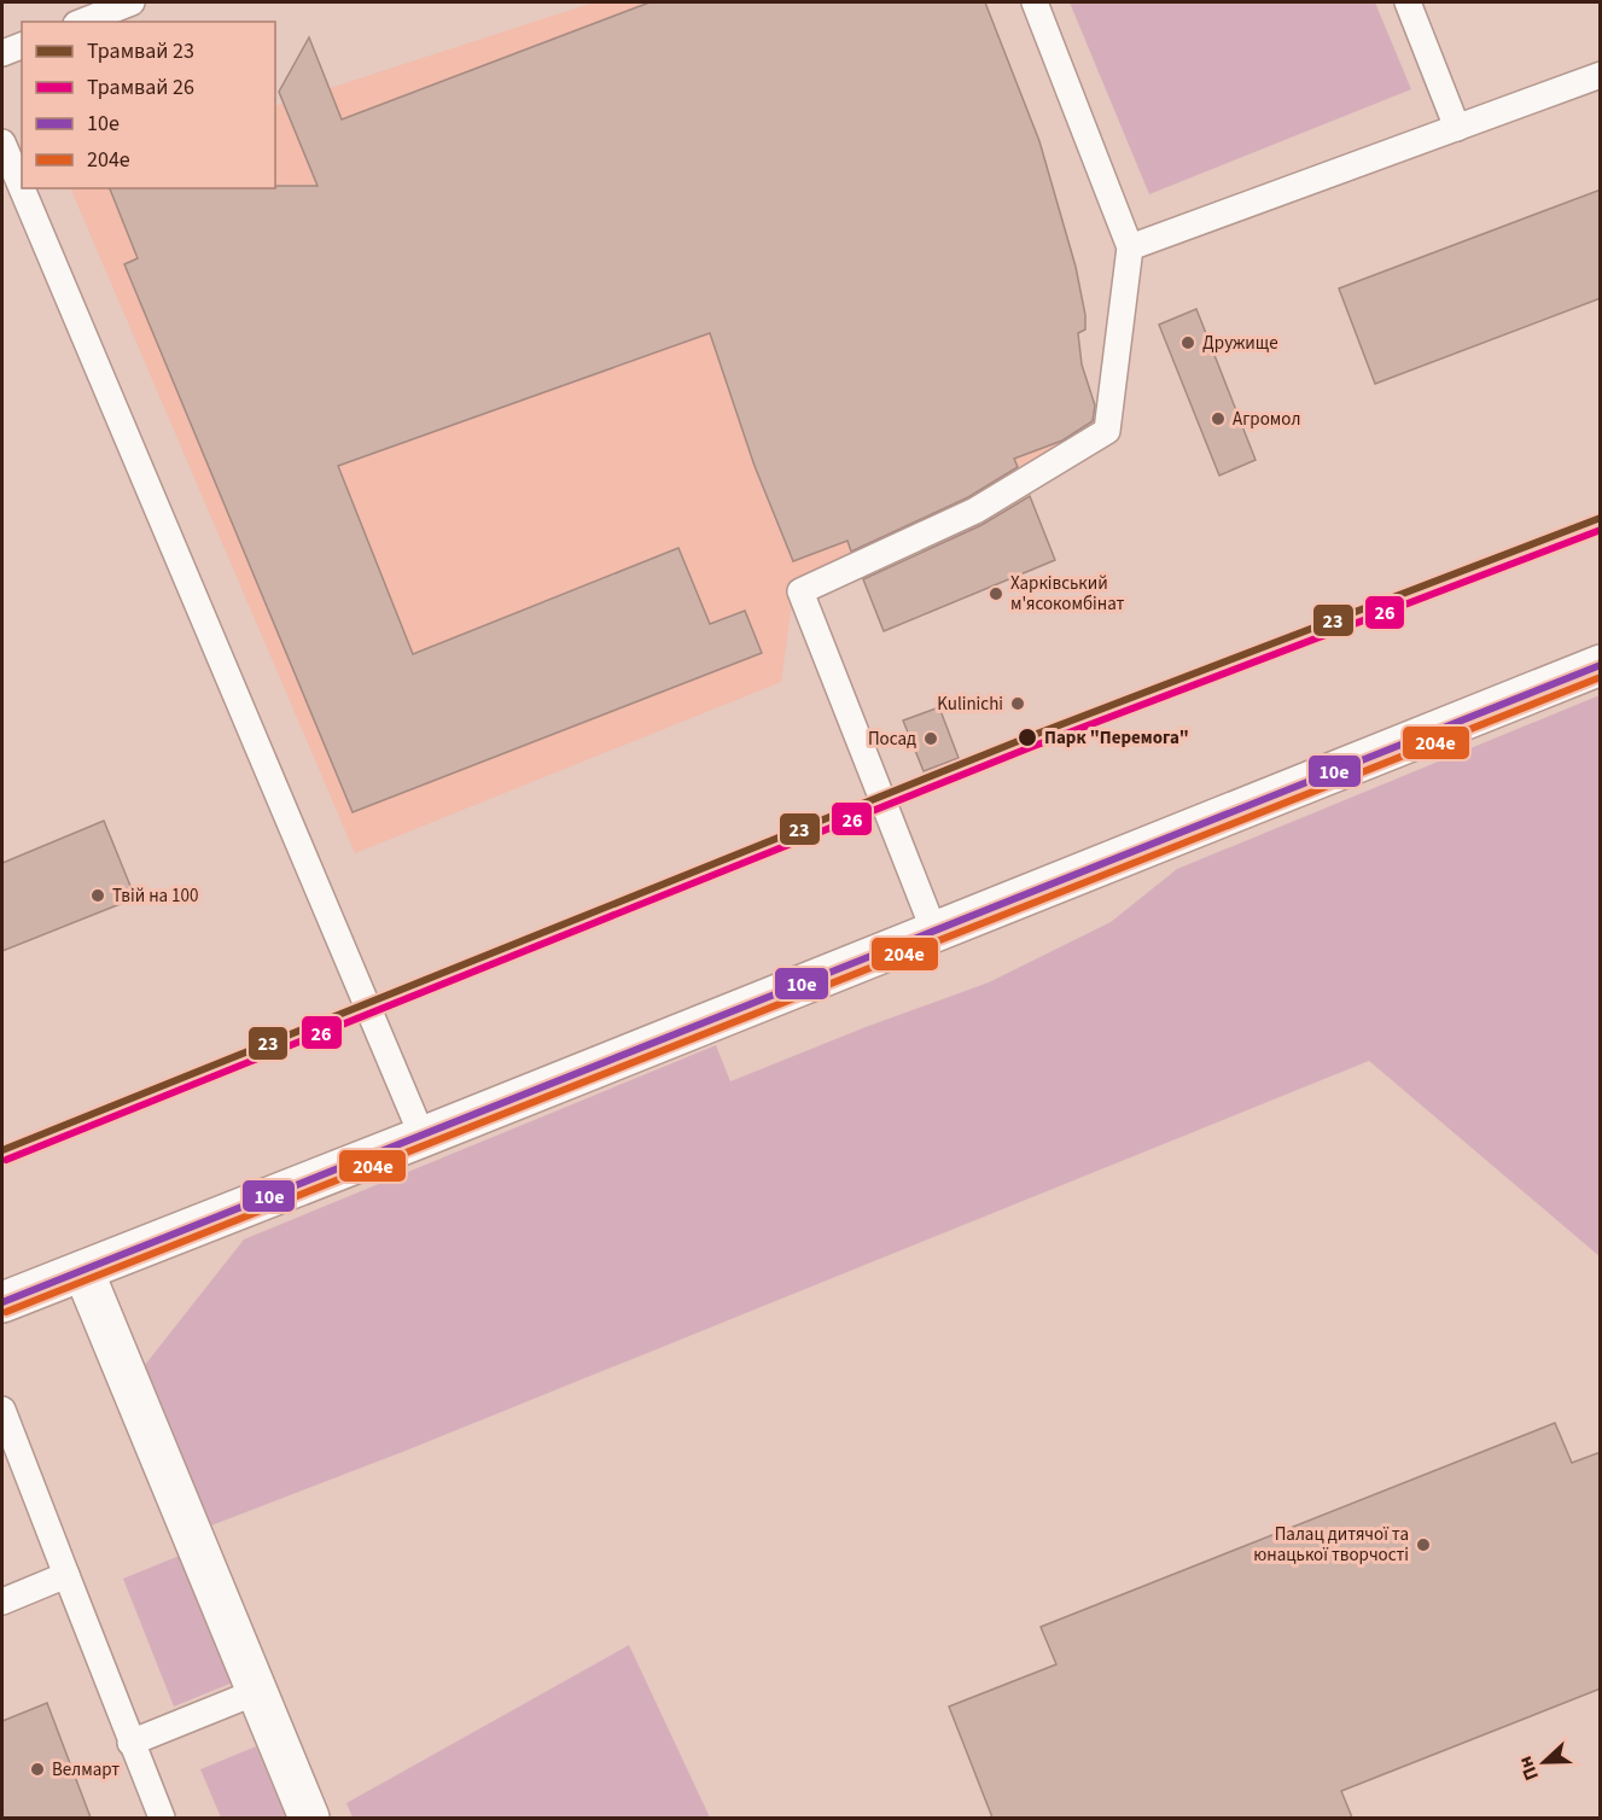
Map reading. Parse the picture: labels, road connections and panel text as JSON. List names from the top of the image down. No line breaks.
{"places":["Дружище","Агромол","Харківський м'ясокомбінат","Kulinichi","Парк \"Перемога\"","Посад","Твій на 100","Палац дитячої та юнацької творчості","Велмарт"],"lines":["tram line 23","tram line 26","transit line 10е","transit line 204е"],"legend":["Трамвай 23","Трамвай 26","10е","204е"],"north":"left"}
